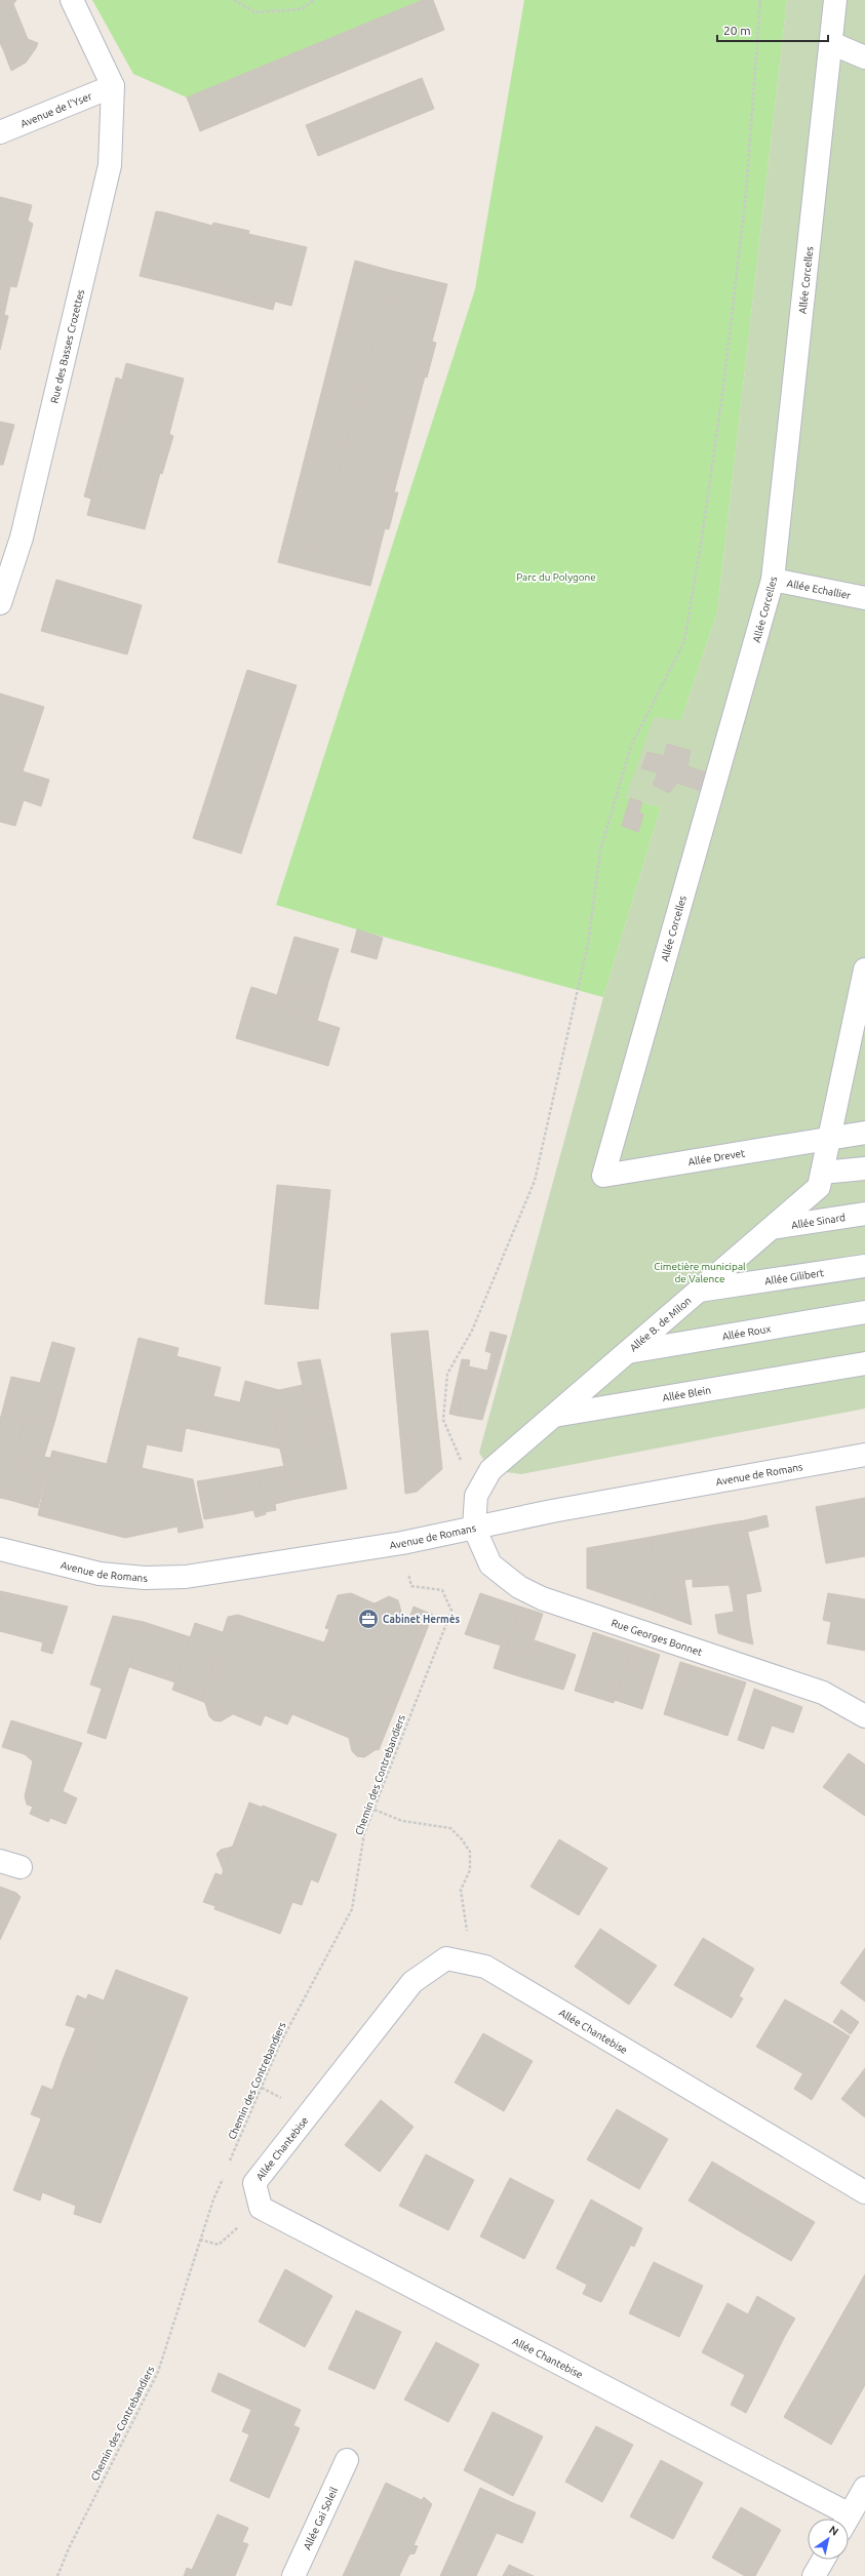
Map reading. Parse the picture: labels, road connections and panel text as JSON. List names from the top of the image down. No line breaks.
{"streets":{"street":["Avenue de l'Yser","Allée Corcelles","Rue des Basses Crozettes","Allée Echallier","Allée Drevet","Allée Sinard","Allée Gilibert","Allée B. de Milon","Allée Roux","Allée Blein","Avenue de Romans","Rue Georges Bonnet","Allée Chantebise","Allée Gai Soleil"],"path":["Chemin des Contrebandiers"]},"crossings":[["Avenue de l'Yser","Rue des Basses Crozettes"],["Allée Corcelles","Allée Echallier"],["Allée Corcelles","Allée Drevet"],["Allée Drevet","Allée B. de Milon"],["Allée Sinard","Allée B. de Milon"],["Allée Gilibert","Allée B. de Milon"],["Allée B. de Milon","Allée Roux"],["Allée B. de Milon","Allée Blein"],["Allée B. de Milon","Avenue de Romans"],["Allée B. de Milon","Rue Georges Bonnet"],["Avenue de Romans","Rue Georges Bonnet"],["Avenue de Romans","Chemin des Contrebandiers"]],"parks":["Parc du Polygone","Cimetière municipal de Valence"],"places":{"office":["Cabinet Hermès"]},"scale_bar":"20 m","north":"top right"}
